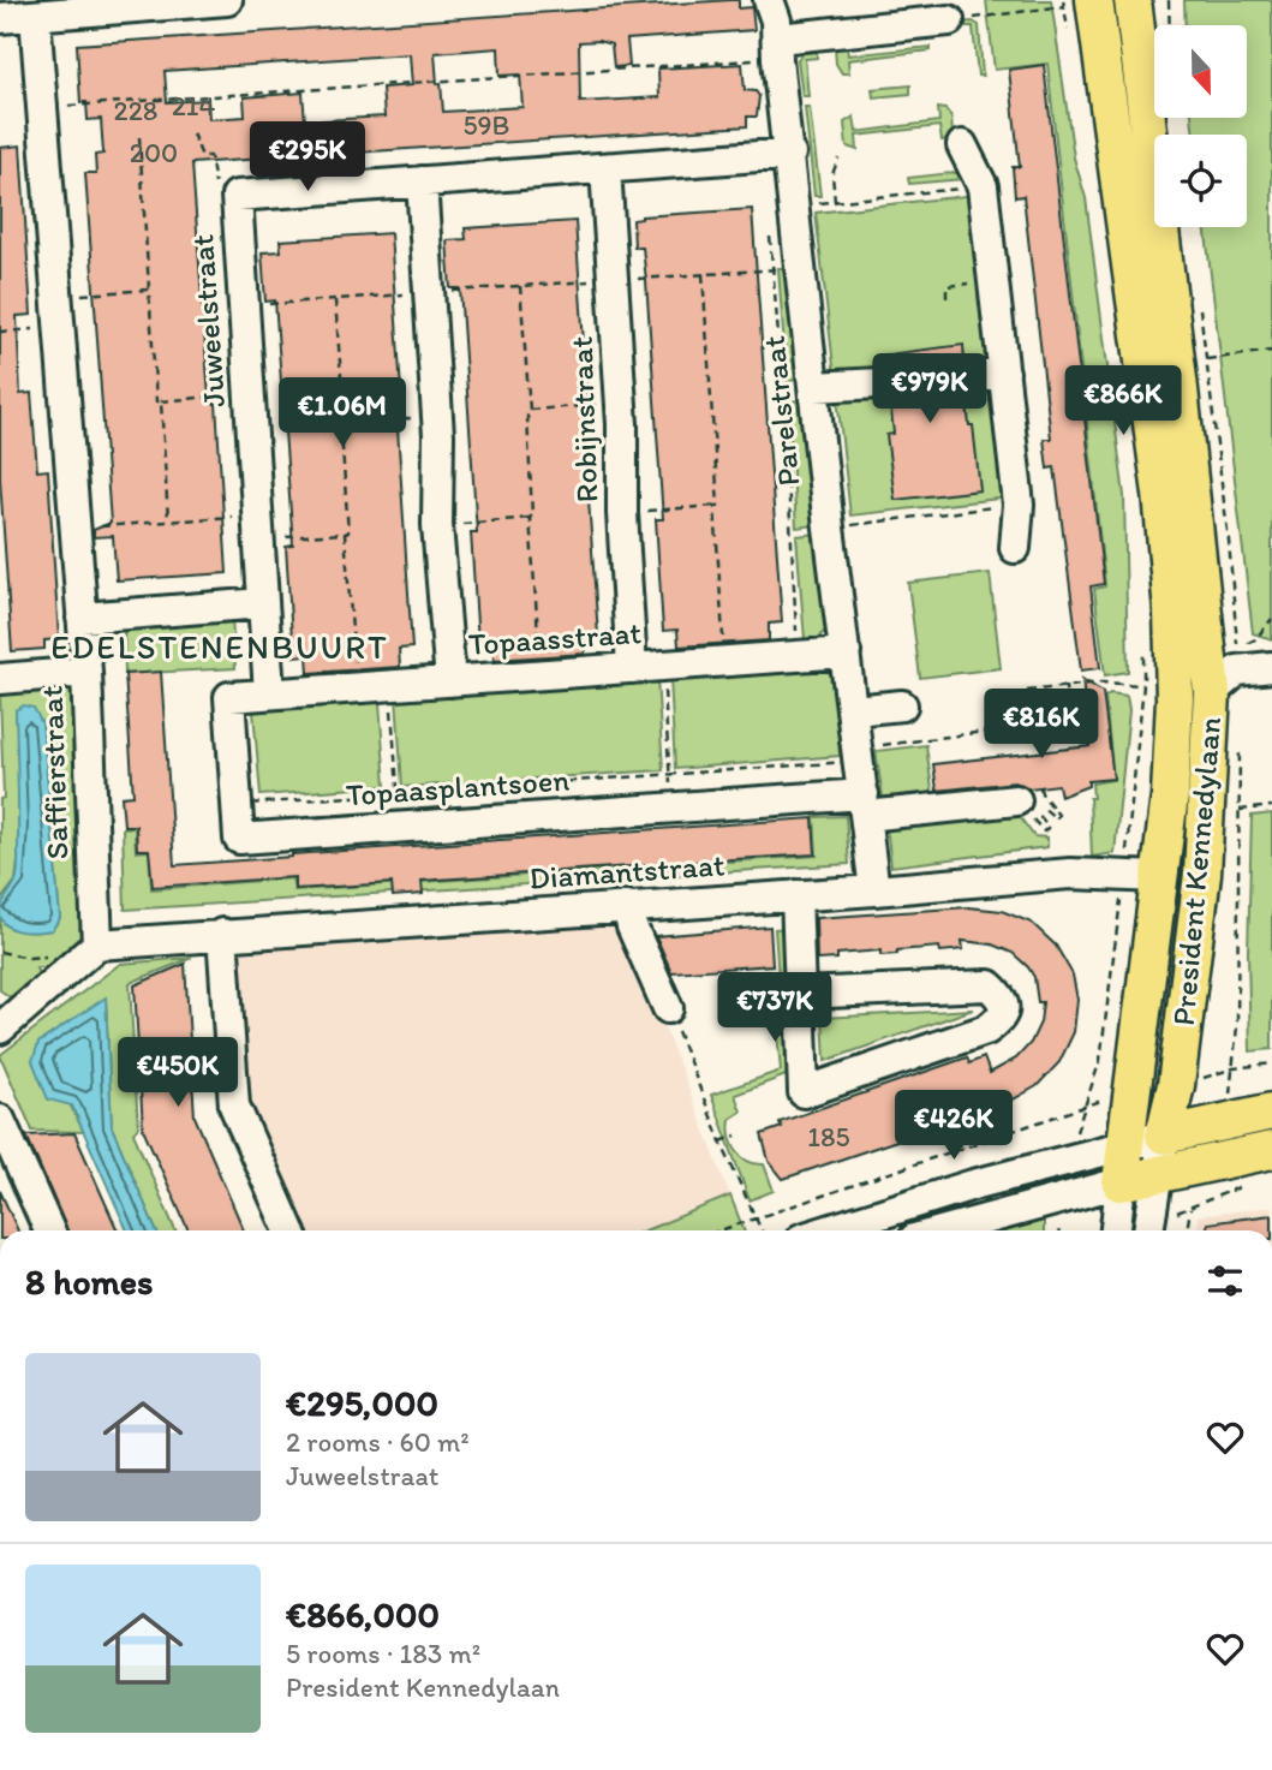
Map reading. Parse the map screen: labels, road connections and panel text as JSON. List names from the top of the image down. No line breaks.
{"streets":{"main road":["President Kennedylaan"],"street":["Juweelstraat","Parelstraat","Robijnstraat","Topaasstraat","Saffierstraat","Topaasplantsoen","Diamantstraat"]},"crossings":[["Juweelstraat","Parelstraat"],["Juweelstraat","Robijnstraat"],["Juweelstraat","Topaasstraat"],["Juweelstraat","Topaasplantsoen"],["Parelstraat","Topaasstraat"],["Parelstraat","Topaasplantsoen"],["Parelstraat","Diamantstraat"],["Robijnstraat","Topaasstraat"],["Topaasstraat","Topaasplantsoen"],["Saffierstraat","Diamantstraat"],["Diamantstraat","President Kennedylaan"]],"districts":["EDELSTENENBUURT"],"house_numbers":["214","228","59B","200","185"],"north":"bottom","page":{"price":["€295K","€979K","€866K","€1.06M","€816K","€737K","€450K","€426K"],"heading":"8 homes","list":[{"name":"€295,000","note":"2 rooms · 60 m² · Juweelstraat"},{"name":"€866,000","note":"5 rooms · 183 m² · President Kennedylaan"}]}}
